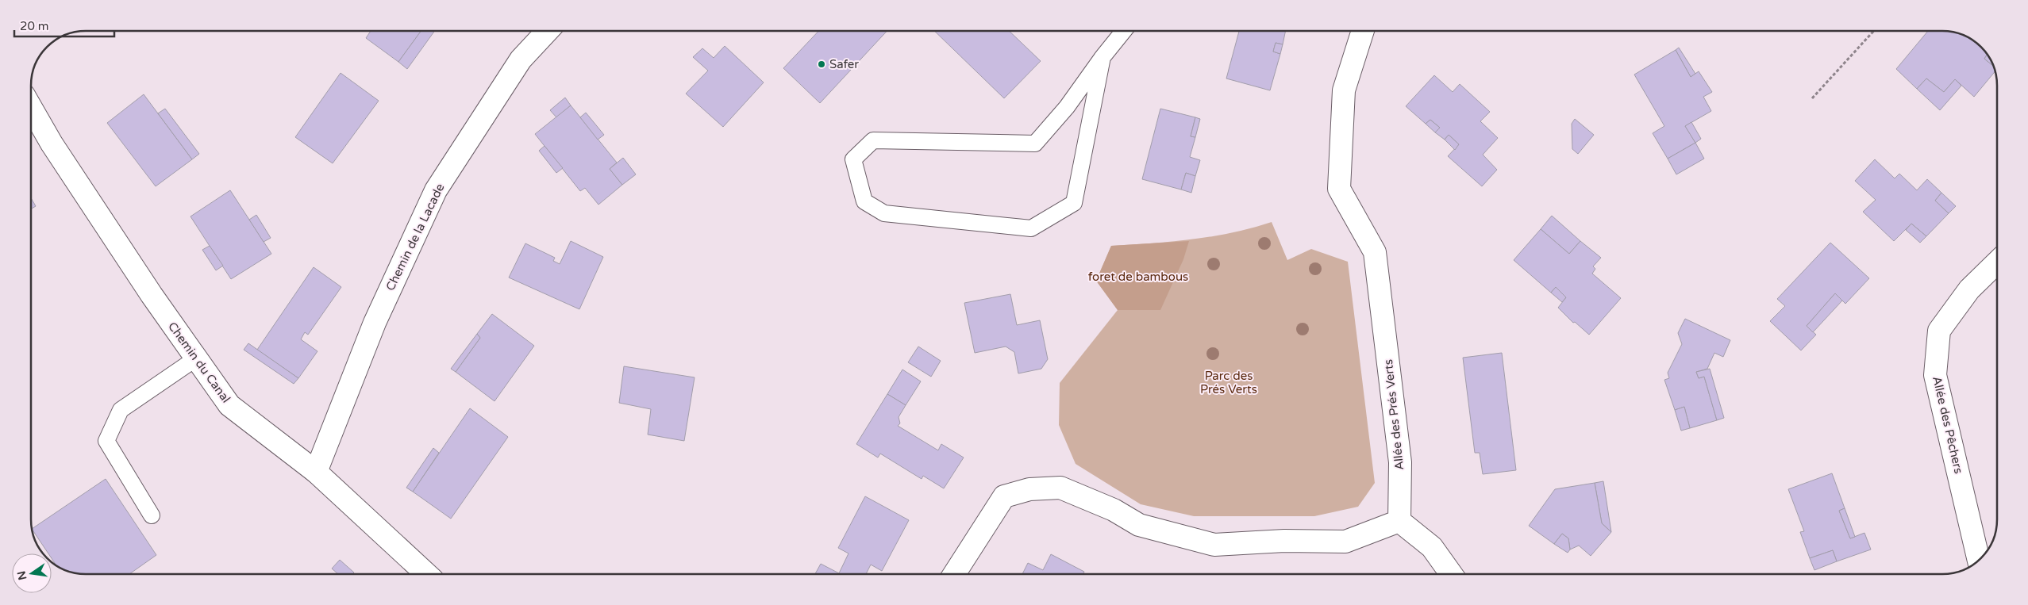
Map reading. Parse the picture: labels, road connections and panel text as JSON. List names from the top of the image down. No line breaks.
{"streets":{"street":["Chemin de la Lacade","Chemin du Canal","Allée des Prés Verts","Allée des Pêchers"]},"crossings":[["Chemin de la Lacade","Chemin du Canal"]],"parks":["foret de bambous","Parc des Prés Verts"],"places":["Safer"],"scale_bar":"20 m","north":"left"}
